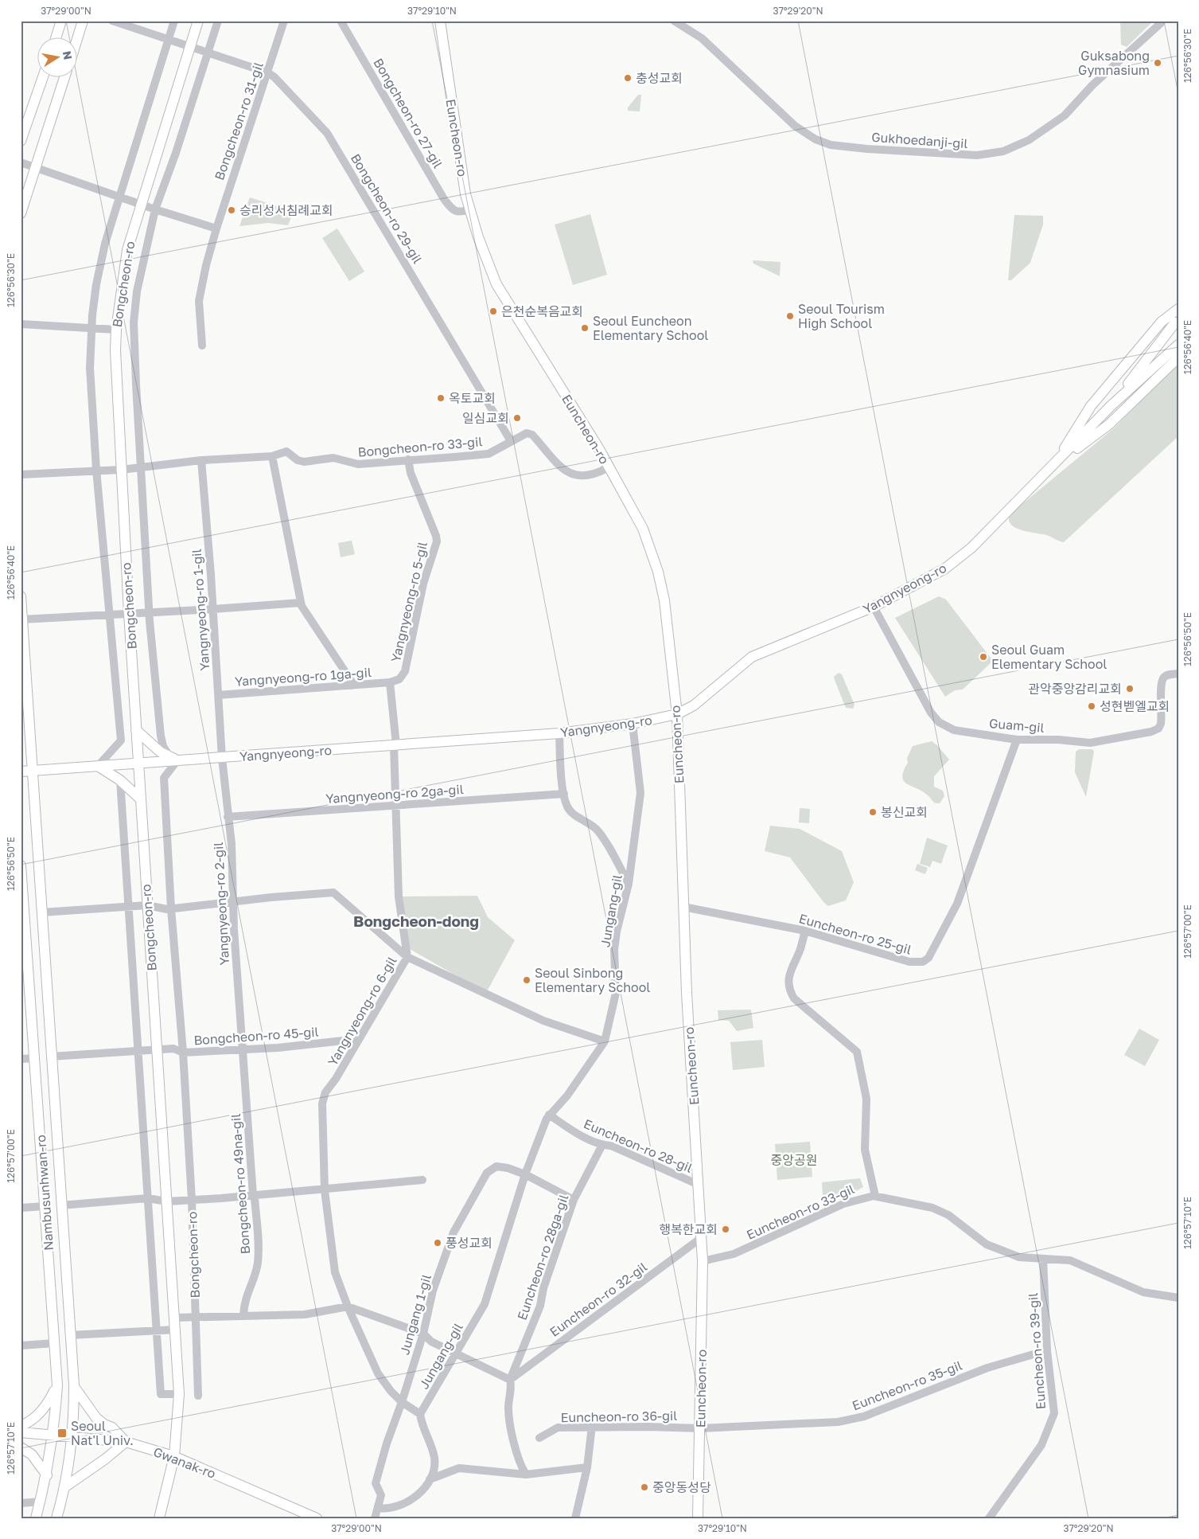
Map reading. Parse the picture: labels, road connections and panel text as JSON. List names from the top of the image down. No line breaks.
{"streets":{"main road":["Euncheon-ro","Bongcheon-ro","Yangnyeong-ro","Nambusunhwan-ro","Gwanak-ro"],"street":["Bongcheon-ro 27-gil","Bongcheon-ro 31-gil","Gukhoedanji-gil","Bongcheon-ro 29-gil","Bongcheon-ro 33-gil","Yangnyeong-ro 5-gil","Yangnyeong-ro 1-gil","Yangnyeong-ro 1ga-gil","Guam-gil","Yangnyeong-ro 2ga-gil","Yangnyeong-ro 2-gil","Jungang-gil","Euncheon-ro 25-gil","Yangnyeong-ro 6-gil","Bongcheon-ro 45-gil","Euncheon-ro 28-gil","Bongcheon-ro 49na-gil","Euncheon-ro 33-gil","Euncheon-ro 28ga-gil","Euncheon-ro 32-gil","Jungang 1-gil","Euncheon-ro 39-gil","Euncheon-ro 35-gil","Euncheon-ro 36-gil"]},"crossings":[["Bongcheon-ro 27-gil","Euncheon-ro"],["Bongcheon-ro 31-gil","Bongcheon-ro 29-gil"],["Euncheon-ro","Bongcheon-ro 33-gil"],["Euncheon-ro","Yangnyeong-ro"],["Euncheon-ro","Euncheon-ro 25-gil"],["Euncheon-ro","Euncheon-ro 28-gil"],["Euncheon-ro","Euncheon-ro 33-gil"],["Euncheon-ro","Euncheon-ro 32-gil"],["Euncheon-ro","Euncheon-ro 35-gil"],["Euncheon-ro","Euncheon-ro 36-gil"],["Bongcheon-ro 29-gil","Bongcheon-ro"],["Bongcheon-ro 29-gil","Bongcheon-ro 33-gil"],["Bongcheon-ro","Bongcheon-ro 33-gil"],["Bongcheon-ro","Yangnyeong-ro"],["Bongcheon-ro","Bongcheon-ro 45-gil"],["Bongcheon-ro","Nambusunhwan-ro"],["Bongcheon-ro","Gwanak-ro"],["Bongcheon-ro 33-gil","Yangnyeong-ro 5-gil"],["Bongcheon-ro 33-gil","Yangnyeong-ro 1-gil"],["Yangnyeong-ro","Yangnyeong-ro 1-gil"],["Yangnyeong-ro","Guam-gil"],["Yangnyeong-ro","Yangnyeong-ro 2-gil"],["Yangnyeong-ro","Jungang-gil"],["Yangnyeong-ro","Yangnyeong-ro 6-gil"],["Yangnyeong-ro","Nambusunhwan-ro"],["Yangnyeong-ro 5-gil","Yangnyeong-ro 1ga-gil"],["Yangnyeong-ro 1-gil","Yangnyeong-ro 1ga-gil"],["Yangnyeong-ro 1-gil","Yangnyeong-ro 2-gil"],["Guam-gil","Euncheon-ro 25-gil"],["Yangnyeong-ro 2ga-gil","Yangnyeong-ro 2-gil"],["Yangnyeong-ro 2ga-gil","Yangnyeong-ro 6-gil"],["Yangnyeong-ro 2-gil","Bongcheon-ro 45-gil"],["Yangnyeong-ro 2-gil","Bongcheon-ro 49na-gil"],["Jungang-gil","Yangnyeong-ro 6-gil"],["Jungang-gil","Euncheon-ro 28-gil"],["Jungang-gil","Jungang 1-gil"],["Yangnyeong-ro 6-gil","Bongcheon-ro 45-gil"],["Yangnyeong-ro 6-gil","Jungang 1-gil"],["Bongcheon-ro 45-gil","Bongcheon-ro 49na-gil"],["Euncheon-ro 28-gil","Euncheon-ro 28ga-gil"],["Nambusunhwan-ro","Gwanak-ro"],["Euncheon-ro 33-gil","Euncheon-ro 39-gil"],["Euncheon-ro 28ga-gil","Euncheon-ro 32-gil"],["Euncheon-ro 39-gil","Euncheon-ro 35-gil"],["Euncheon-ro 35-gil","Euncheon-ro 36-gil"]],"districts":["Bongcheon-dong"],"parks":["중앙공원"],"places":{"other":["Guksabong Gymnasium","충성교회","승리성서침례교회","은천순복음교회","Seoul Tourism High School","Seoul Euncheon Elementary School","옥토교회","일심교회","Seoul Guam Elementary School","관악중앙감리교회","성현벧엘교회","봉신교회","Seoul Sinbong Elementary School","행복한교회","풍성교회","중앙동성당"],"transit":["Seoul Nat'l Univ."]},"north":"right","coordinates":["37°29'00\"N","37°29'10\"N","37°29'20\"N","126°56'30\"E","126°56'40\"E","126°56'50\"E","126°57'00\"E","126°57'10\"E"]}
